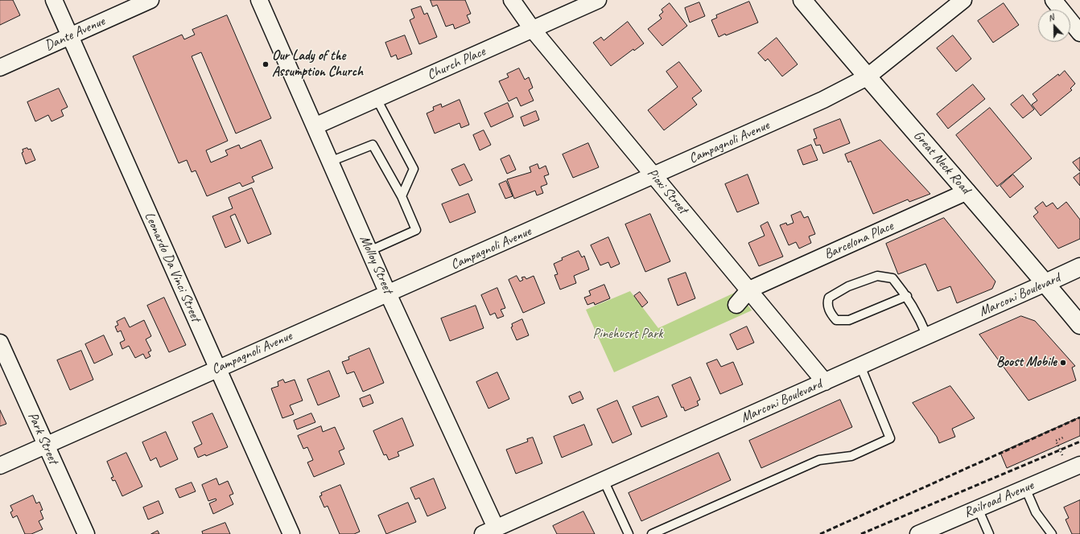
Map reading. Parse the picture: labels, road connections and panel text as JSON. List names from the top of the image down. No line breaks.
{"streets":{"main road":["Great Neck Road","Marconi Boulevard"],"street":["Dante Avenue","Church Place","Campagnoli Avenue","Pioxi Street","Barcelona Place","Molloy Street","Leonardo Da Vinci Street","Park Street","Railroad Avenue"]},"crossings":[["Dante Avenue","Leonardo Da Vinci Street"],["Church Place","Pioxi Street"],["Church Place","Molloy Street"],["Campagnoli Avenue","Great Neck Road"],["Campagnoli Avenue","Pioxi Street"],["Campagnoli Avenue","Molloy Street"],["Campagnoli Avenue","Leonardo Da Vinci Street"],["Campagnoli Avenue","Park Street"],["Great Neck Road","Barcelona Place"],["Great Neck Road","Marconi Boulevard"],["Pioxi Street","Barcelona Place"],["Pioxi Street","Marconi Boulevard"],["Molloy Street","Marconi Boulevard"]],"parks":["Pinehusrt Park"],"places":["Our Lady of the Assumption Church","Boost Mobile"],"north":"top"}
